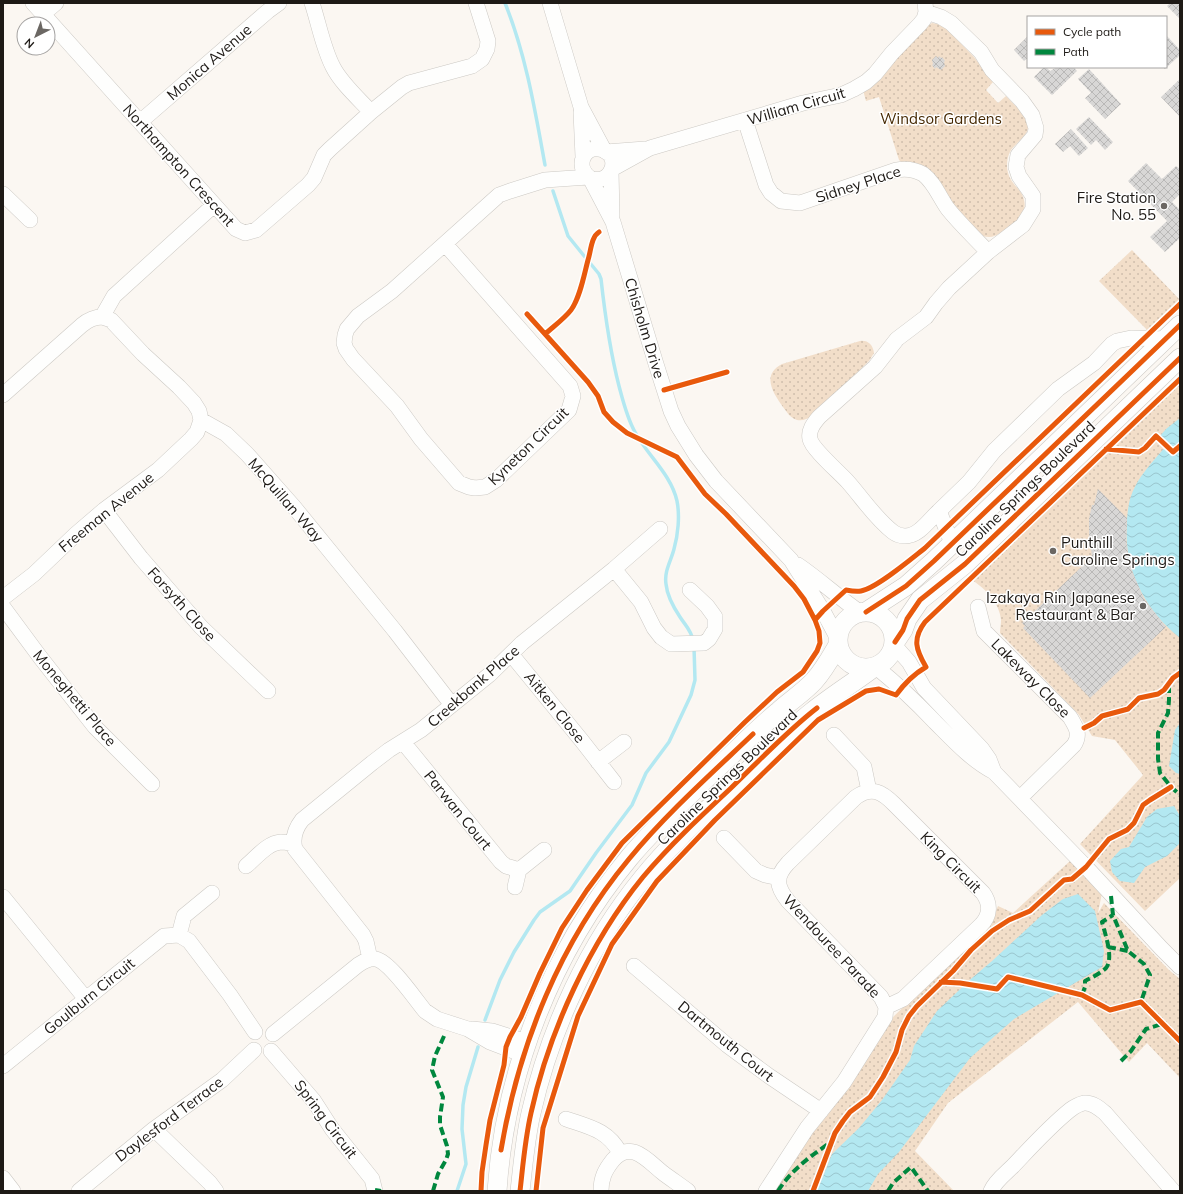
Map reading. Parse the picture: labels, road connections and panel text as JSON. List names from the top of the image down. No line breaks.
{"streets":{"main road":["Caroline Springs Boulevard"],"street":["Monica Avenue","William Circuit","Northampton Crescent","Sidney Place","Chisholm Drive","Kyneton Circuit","McQuillan Way","Freeman Avenue","Forsyth Close","Lakeway Close","Creekbank Place","Moneghetti Place","Aitken Close","Parwan Court","King Circuit","Wendouree Parade","Goulburn Circuit","Dartmouth Court","Daylesford Terrace","Spring Circuit"]},"crossings":[["Monica Avenue","Northampton Crescent"],["William Circuit","Sidney Place"],["William Circuit","Chisholm Drive"],["William Circuit","Kyneton Circuit"],["Chisholm Drive","Kyneton Circuit"],["Chisholm Drive","Caroline Springs Boulevard"],["McQuillan Way","Freeman Avenue"],["McQuillan Way","Creekbank Place"],["Freeman Avenue","Forsyth Close"],["Creekbank Place","Aitken Close"],["Creekbank Place","Parwan Court"],["King Circuit","Wendouree Parade"],["Wendouree Parade","Dartmouth Court"],["Daylesford Terrace","Spring Circuit"]],"parks":["Windsor Gardens"],"places":["Fire Station No. 55","Punthill Caroline Springs","Izakaya Rin Japanese Restaurant & Bar"],"legend":["Cycle path","Path"],"north":"bottom left"}
